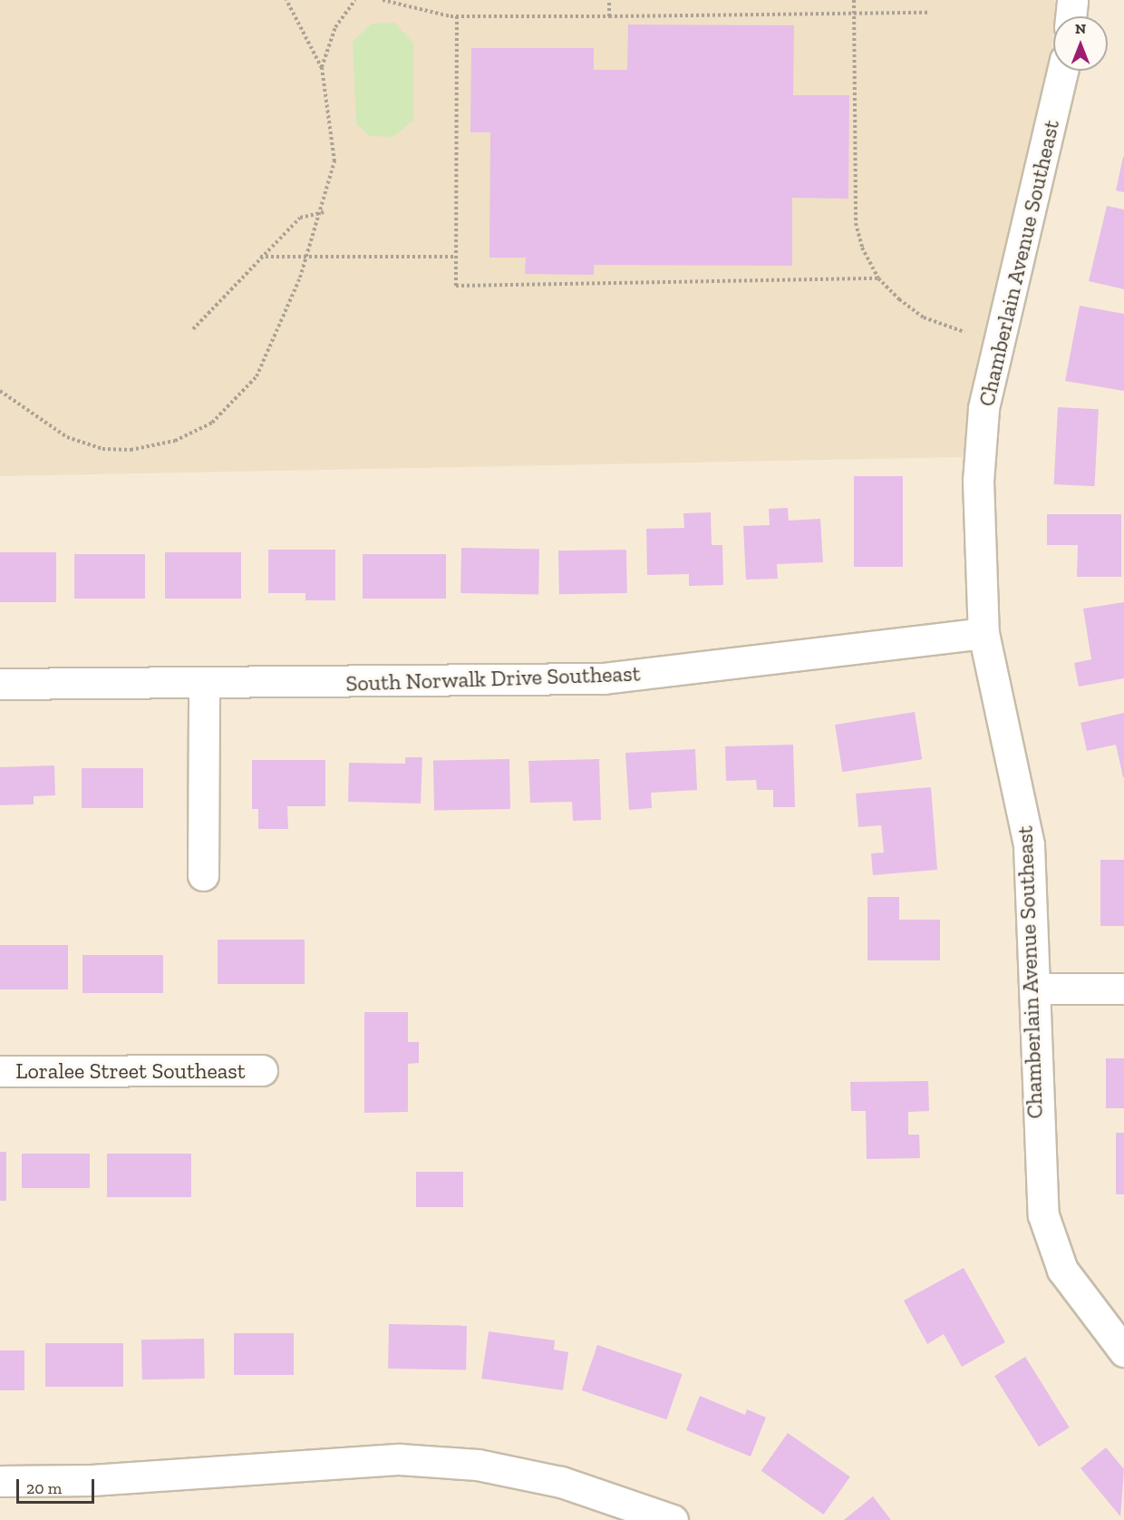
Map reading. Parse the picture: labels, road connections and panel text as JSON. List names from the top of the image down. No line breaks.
{"streets":{"street":["Chamberlain Avenue Southeast","South Norwalk Drive Southeast","Loralee Street Southeast"]},"crossings":[["Chamberlain Avenue Southeast","South Norwalk Drive Southeast"]],"scale_bar":"20 m","north":"top"}
